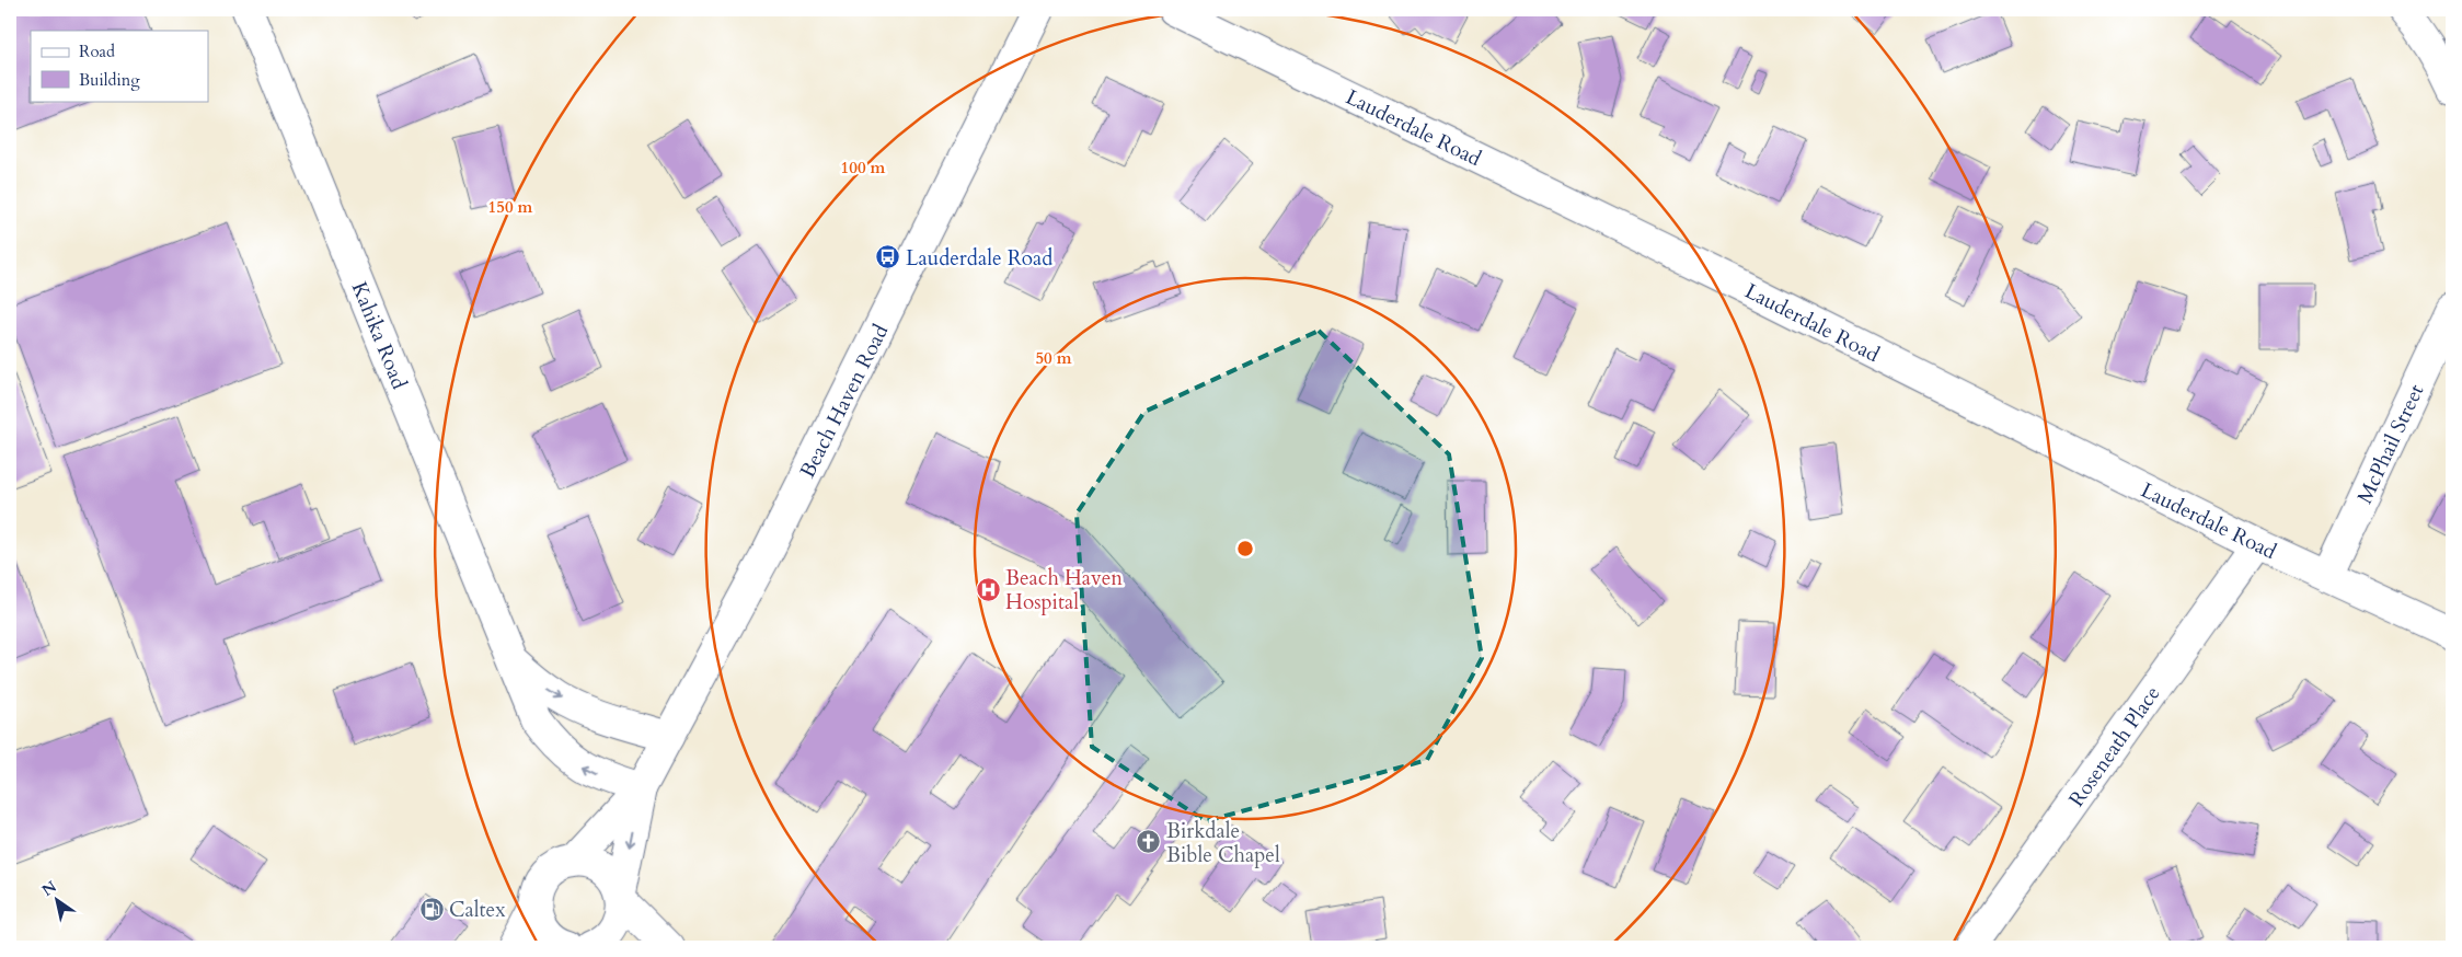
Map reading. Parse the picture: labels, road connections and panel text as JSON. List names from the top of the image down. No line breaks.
{"streets":{"street":["Lauderdale Road","Kahika Road","Beach Haven Road","McPhail Street","Roseneath Place"]},"crossings":[["Lauderdale Road","McPhail Street"],["Lauderdale Road","Roseneath Place"],["Kahika Road","Beach Haven Road"]],"places":{"bus stop":["Lauderdale Road"],"hospital":["Beach Haven Hospital"],"church":["Birkdale Bible Chapel"],"fuel station":["Caltex"]},"legend":["Road","Building"],"north":"top left","rings":["100 m","150 m","50 m"]}
